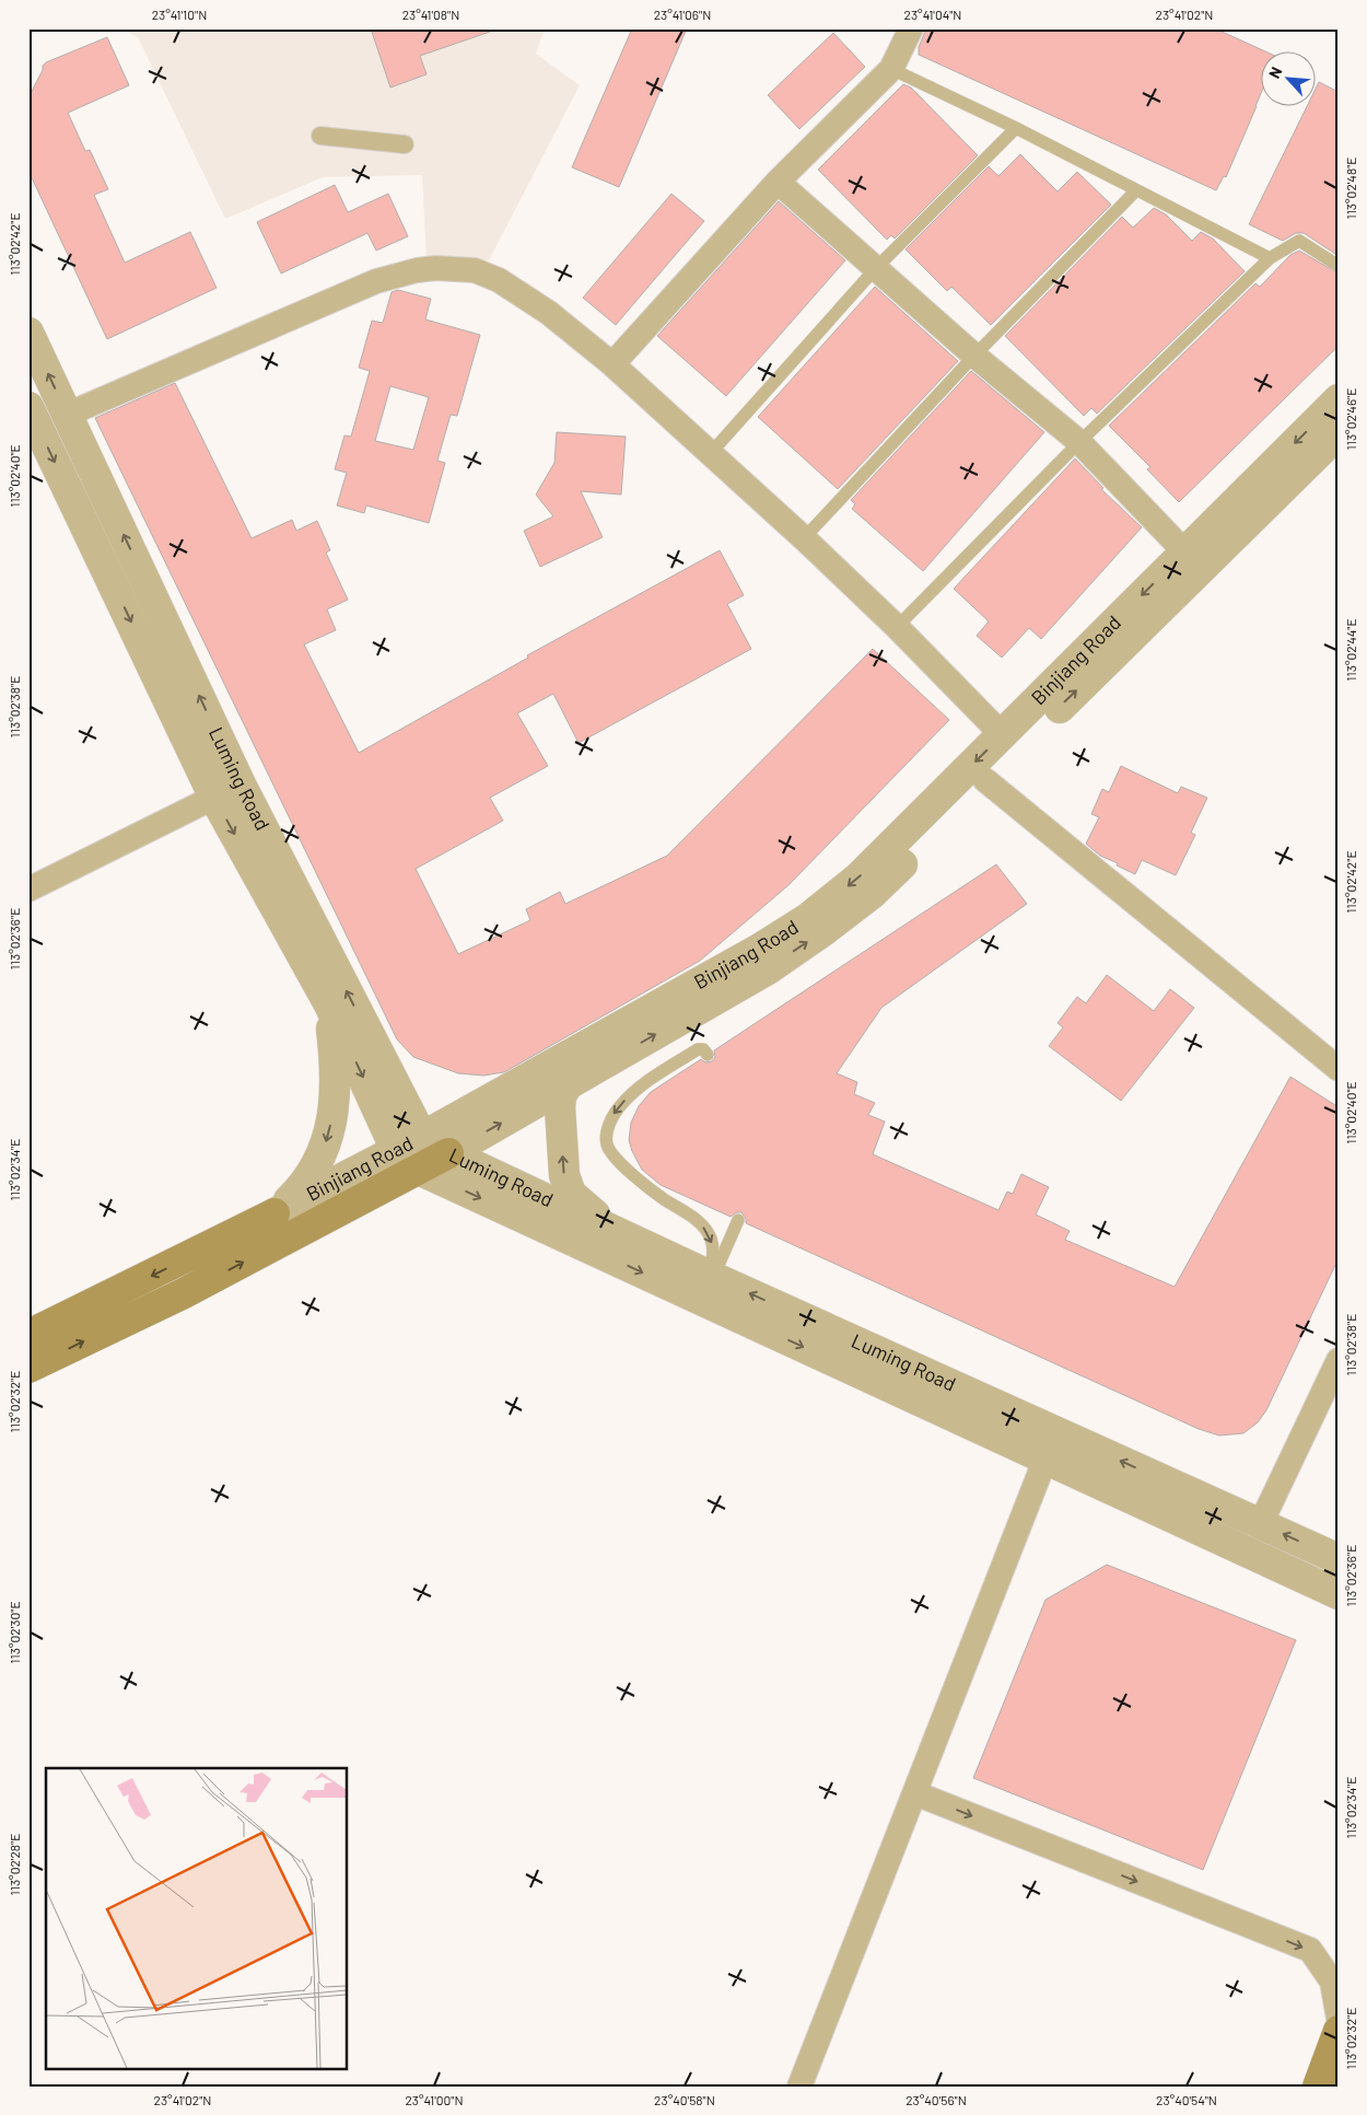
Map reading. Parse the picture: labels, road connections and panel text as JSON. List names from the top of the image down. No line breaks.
{"streets":{"main road":["Binjiang Road"],"street":["Luming Road"]},"crossings":[["Binjiang Road","Luming Road"]],"north":"top left","coordinates":["23°41'10\"N","23°41'08\"N","23°41'06\"N","23°41'04\"N","23°41'02\"N","113°02'48\"E","113°02'42\"E","113°02'46\"E","113°02'40\"E","113°02'44\"E","113°02'38\"E","113°02'36\"E","113°02'34\"E","113°02'32\"E","113°02'30\"E","113°02'28\"E","23°41'00\"N","23°40'58\"N","23°40'56\"N","23°40'54\"N"]}
